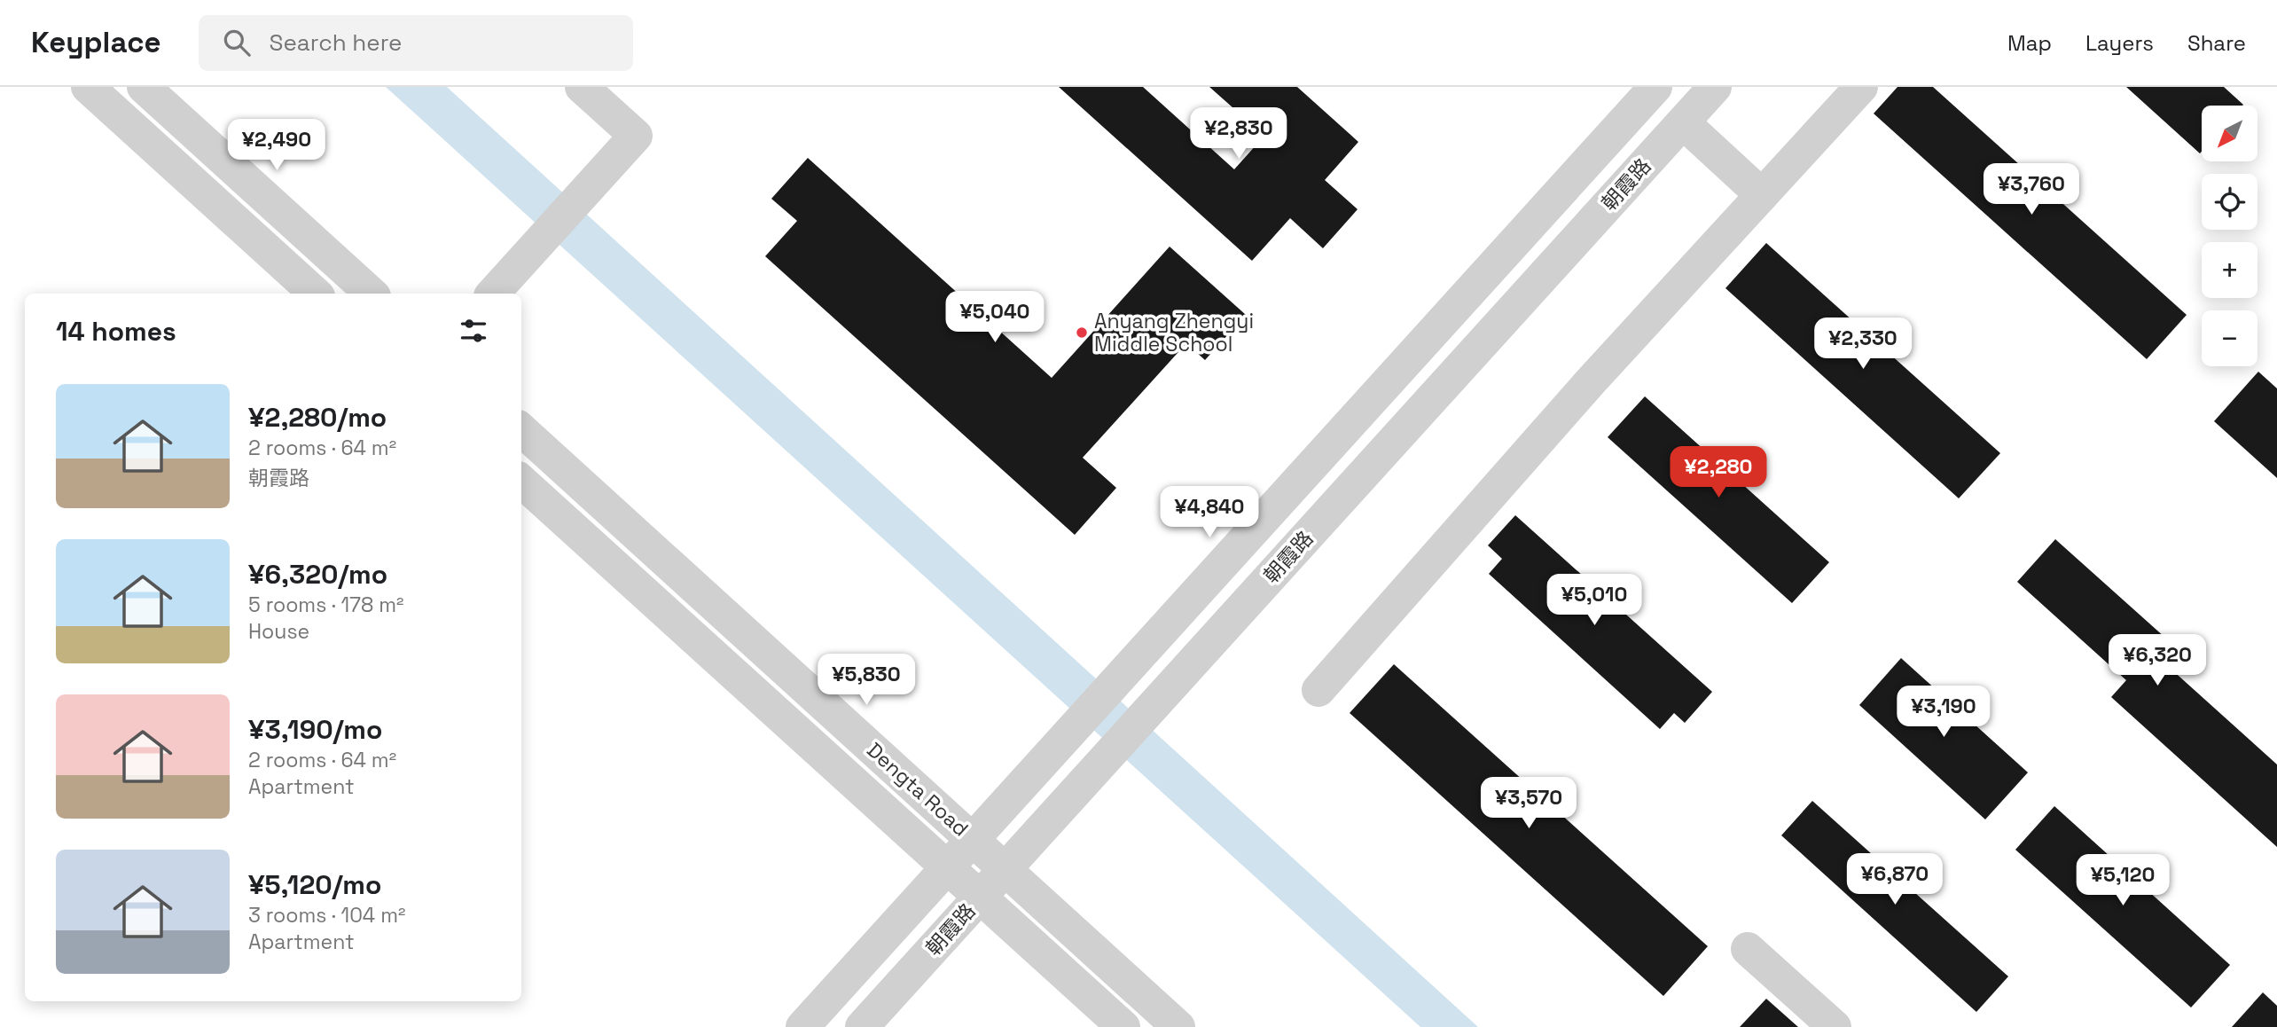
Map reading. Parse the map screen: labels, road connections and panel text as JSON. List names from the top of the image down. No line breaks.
{"streets":{"street":["朝霞路","Dengta Road"]},"crossings":[["朝霞路","Dengta Road"]],"places":["Anyang Zhengyi Middle School"],"north":"bottom left","page":{"header":"Keyplace","search":"Search here","nav":["Map","Layers","Share"],"map_buttons":["+","−"],"price":["¥2,830","¥2,490","¥3,760","¥5,040","¥2,330","¥2,280","¥4,840","¥5,010","¥6,320","¥5,830","¥3,190","¥3,570","¥6,870","¥5,120"],"heading":"14 homes","list":[{"name":"¥2,280/mo","note":"2 rooms · 64 m² · 朝霞路"},{"name":"¥6,320/mo","note":"5 rooms · 178 m² · House"},{"name":"¥3,190/mo","note":"2 rooms · 64 m² · Apartment"},{"name":"¥5,120/mo","note":"3 rooms · 104 m² · Apartment"}]}}
